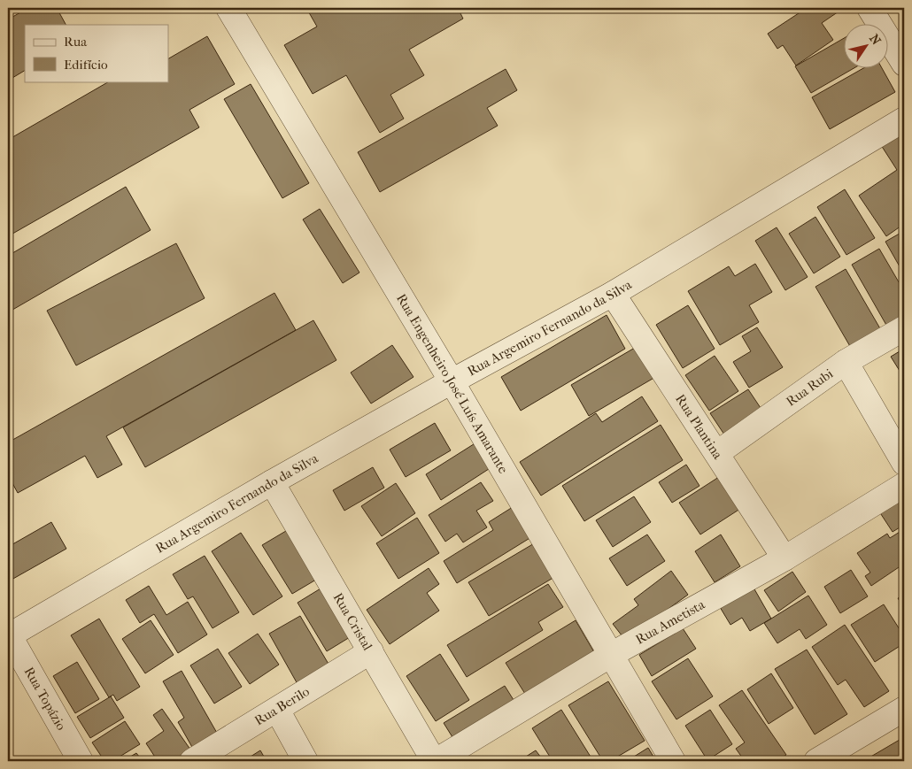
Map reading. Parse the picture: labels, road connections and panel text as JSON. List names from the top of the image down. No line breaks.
{"streets":{"street":["Rua Argemiro Fernando da Silva","Rua Engenheiro José Luís Amarante","Rua Rubi","Rua Plantina","Rua Cristal","Rua Ametista","Rua Topázio","Rua Berilo"]},"crossings":[["Rua Argemiro Fernando da Silva","Rua Engenheiro José Luís Amarante"],["Rua Argemiro Fernando da Silva","Rua Plantina"],["Rua Argemiro Fernando da Silva","Rua Cristal"],["Rua Argemiro Fernando da Silva","Rua Topázio"],["Rua Engenheiro José Luís Amarante","Rua Ametista"],["Rua Rubi","Rua Plantina"],["Rua Plantina","Rua Ametista"],["Rua Cristal","Rua Ametista"],["Rua Cristal","Rua Berilo"]],"legend":["Rua","Edifício"],"north":"top right"}
